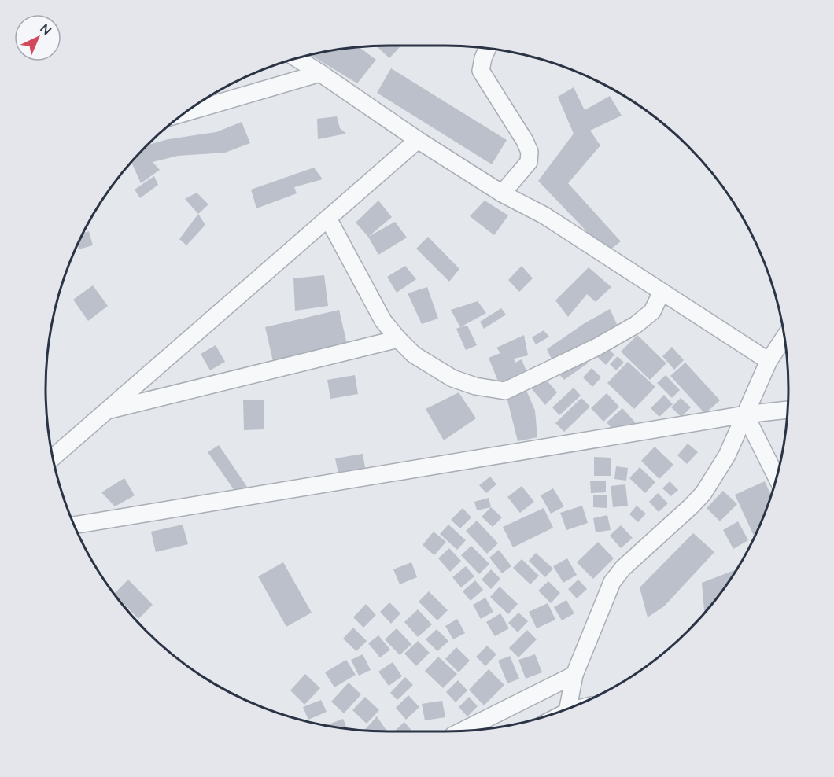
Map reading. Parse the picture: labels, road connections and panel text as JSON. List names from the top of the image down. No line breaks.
{"north":"top right"}
